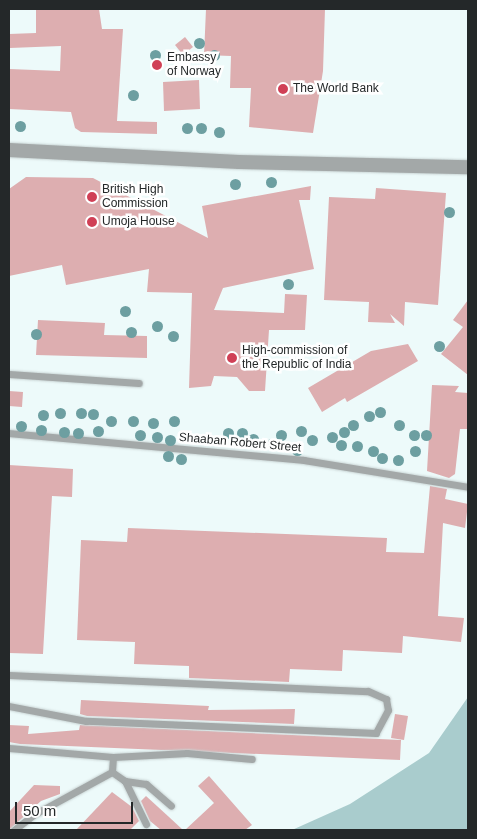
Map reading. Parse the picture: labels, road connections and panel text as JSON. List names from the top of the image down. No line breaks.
{"streets":{"lane":["Shaaban Robert Street"]},"places":["Embassy of Norway","The World Bank","British High Commission","Umoja House","High-commission of the Republic of India"],"scale_bar":"50 m"}
